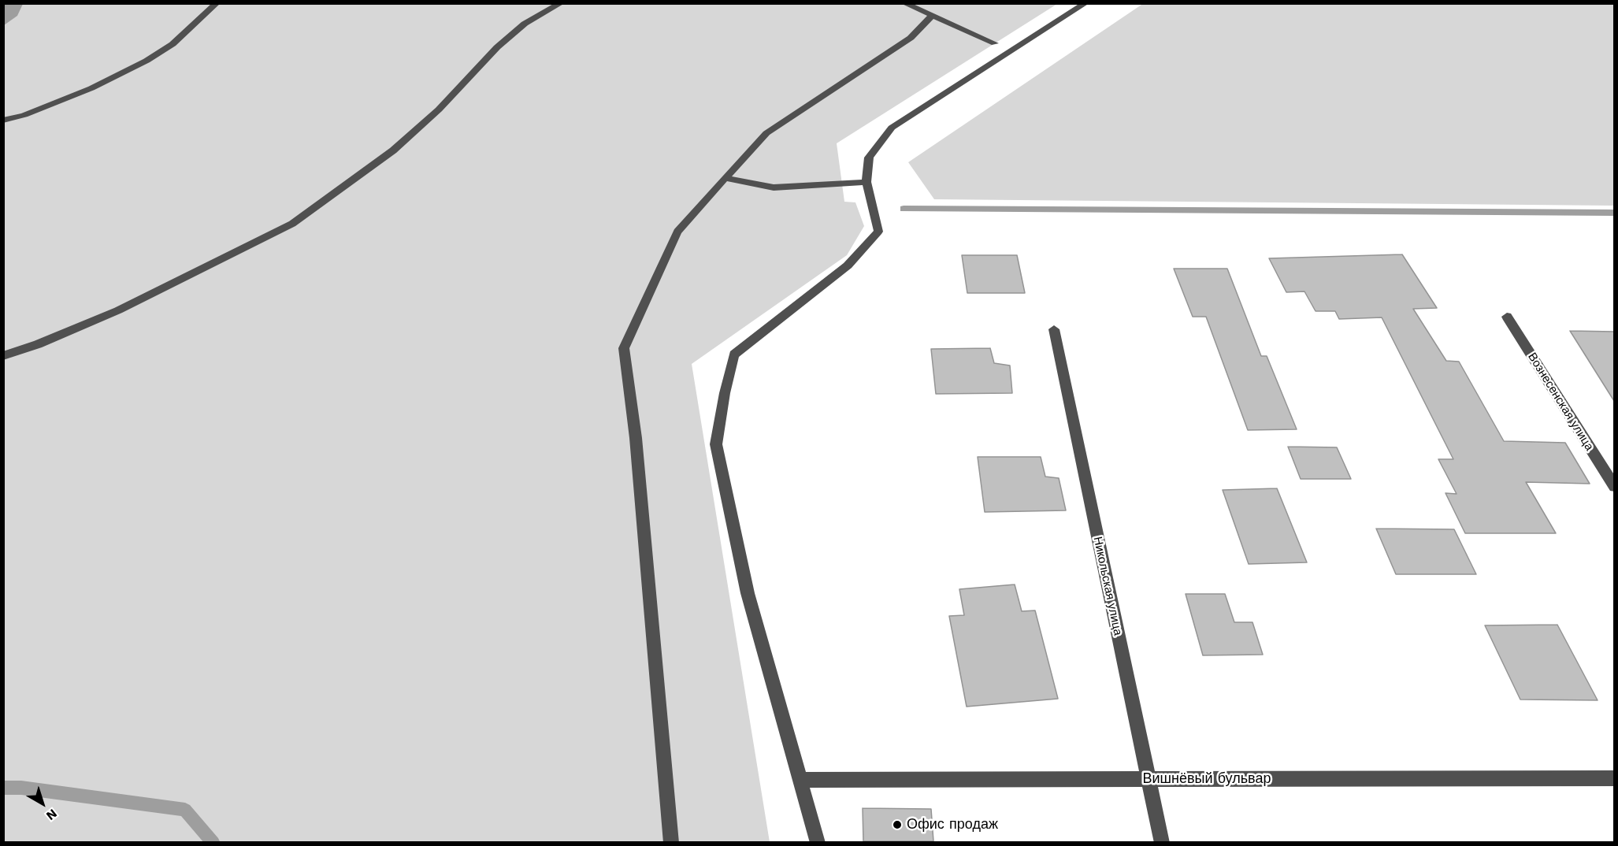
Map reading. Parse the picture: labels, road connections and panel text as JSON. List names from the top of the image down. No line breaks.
{"streets":{"street":["Вознесенская улица","Никольская улица","Вишнёвый бульвар"]},"crossings":[["Никольская улица","Вишнёвый бульвар"]],"places":["Офис продаж"],"north":"bottom right"}
